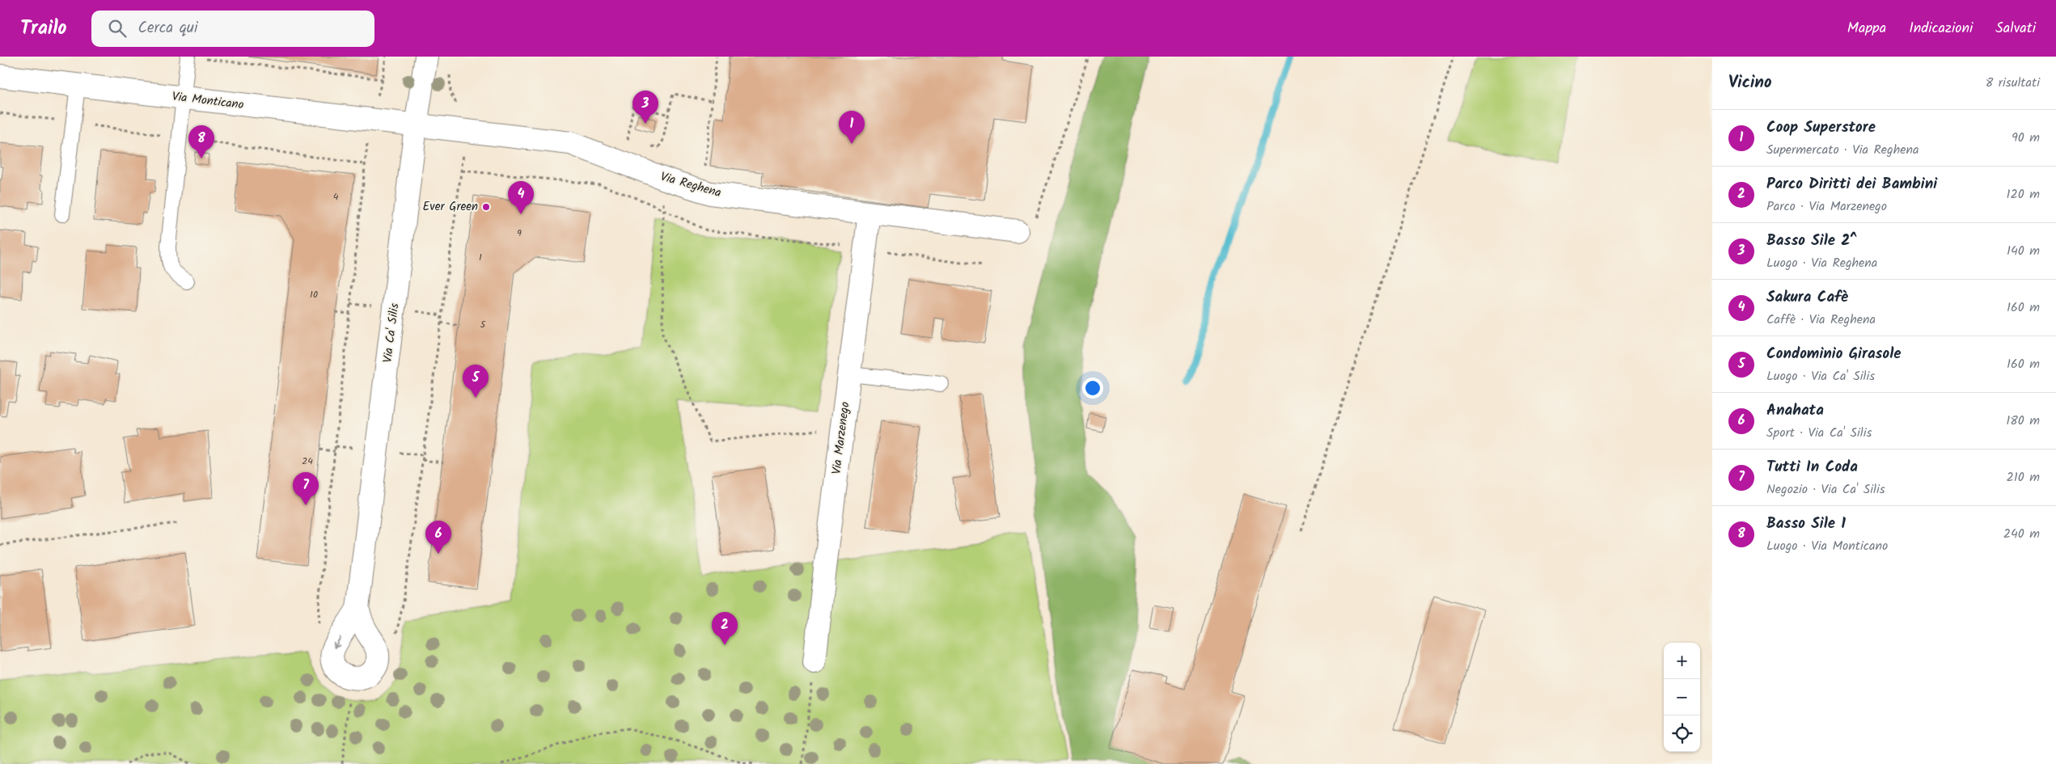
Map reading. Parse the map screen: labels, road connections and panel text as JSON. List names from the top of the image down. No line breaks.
{"streets":{"street":["Via Monticano","Via Reghena","Via Ca' Silis","Via Marzenego"]},"crossings":[["Via Monticano","Via Reghena"],["Via Monticano","Via Ca' Silis"],["Via Reghena","Via Ca' Silis"],["Via Reghena","Via Marzenego"]],"places":["Ever Green"],"house_numbers":["4","9","1","10","5","24"],"page":{"header":"Trailo","search":"Cerca qui","nav":["Mappa","Indicazioni","Salvati"],"heading":["Vicino","8 risultati"],"pins":["3","1","8","4","5","7","6","2"],"list":[{"mark":"1","name":"Coop Superstore","note":"Supermercato · Via Reghena","value":"90 m"},{"mark":"2","name":"Parco Diritti dei Bambini","note":"Parco · Via Marzenego","value":"120 m"},{"mark":"3","name":"Basso Sile 2^","note":"Luogo · Via Reghena","value":"140 m"},{"mark":"4","name":"Sakura Cafè","note":"Caffè · Via Reghena","value":"160 m"},{"mark":"5","name":"Condominio Girasole","note":"Luogo · Via Ca' Silis","value":"160 m"},{"mark":"6","name":"Anahata","note":"Sport · Via Ca' Silis","value":"180 m"},{"mark":"7","name":"Tutti In Coda","note":"Negozio · Via Ca' Silis","value":"210 m"},{"mark":"8","name":"Basso Sile 1","note":"Luogo · Via Monticano","value":"240 m"}],"map_buttons":["+","−"]}}
